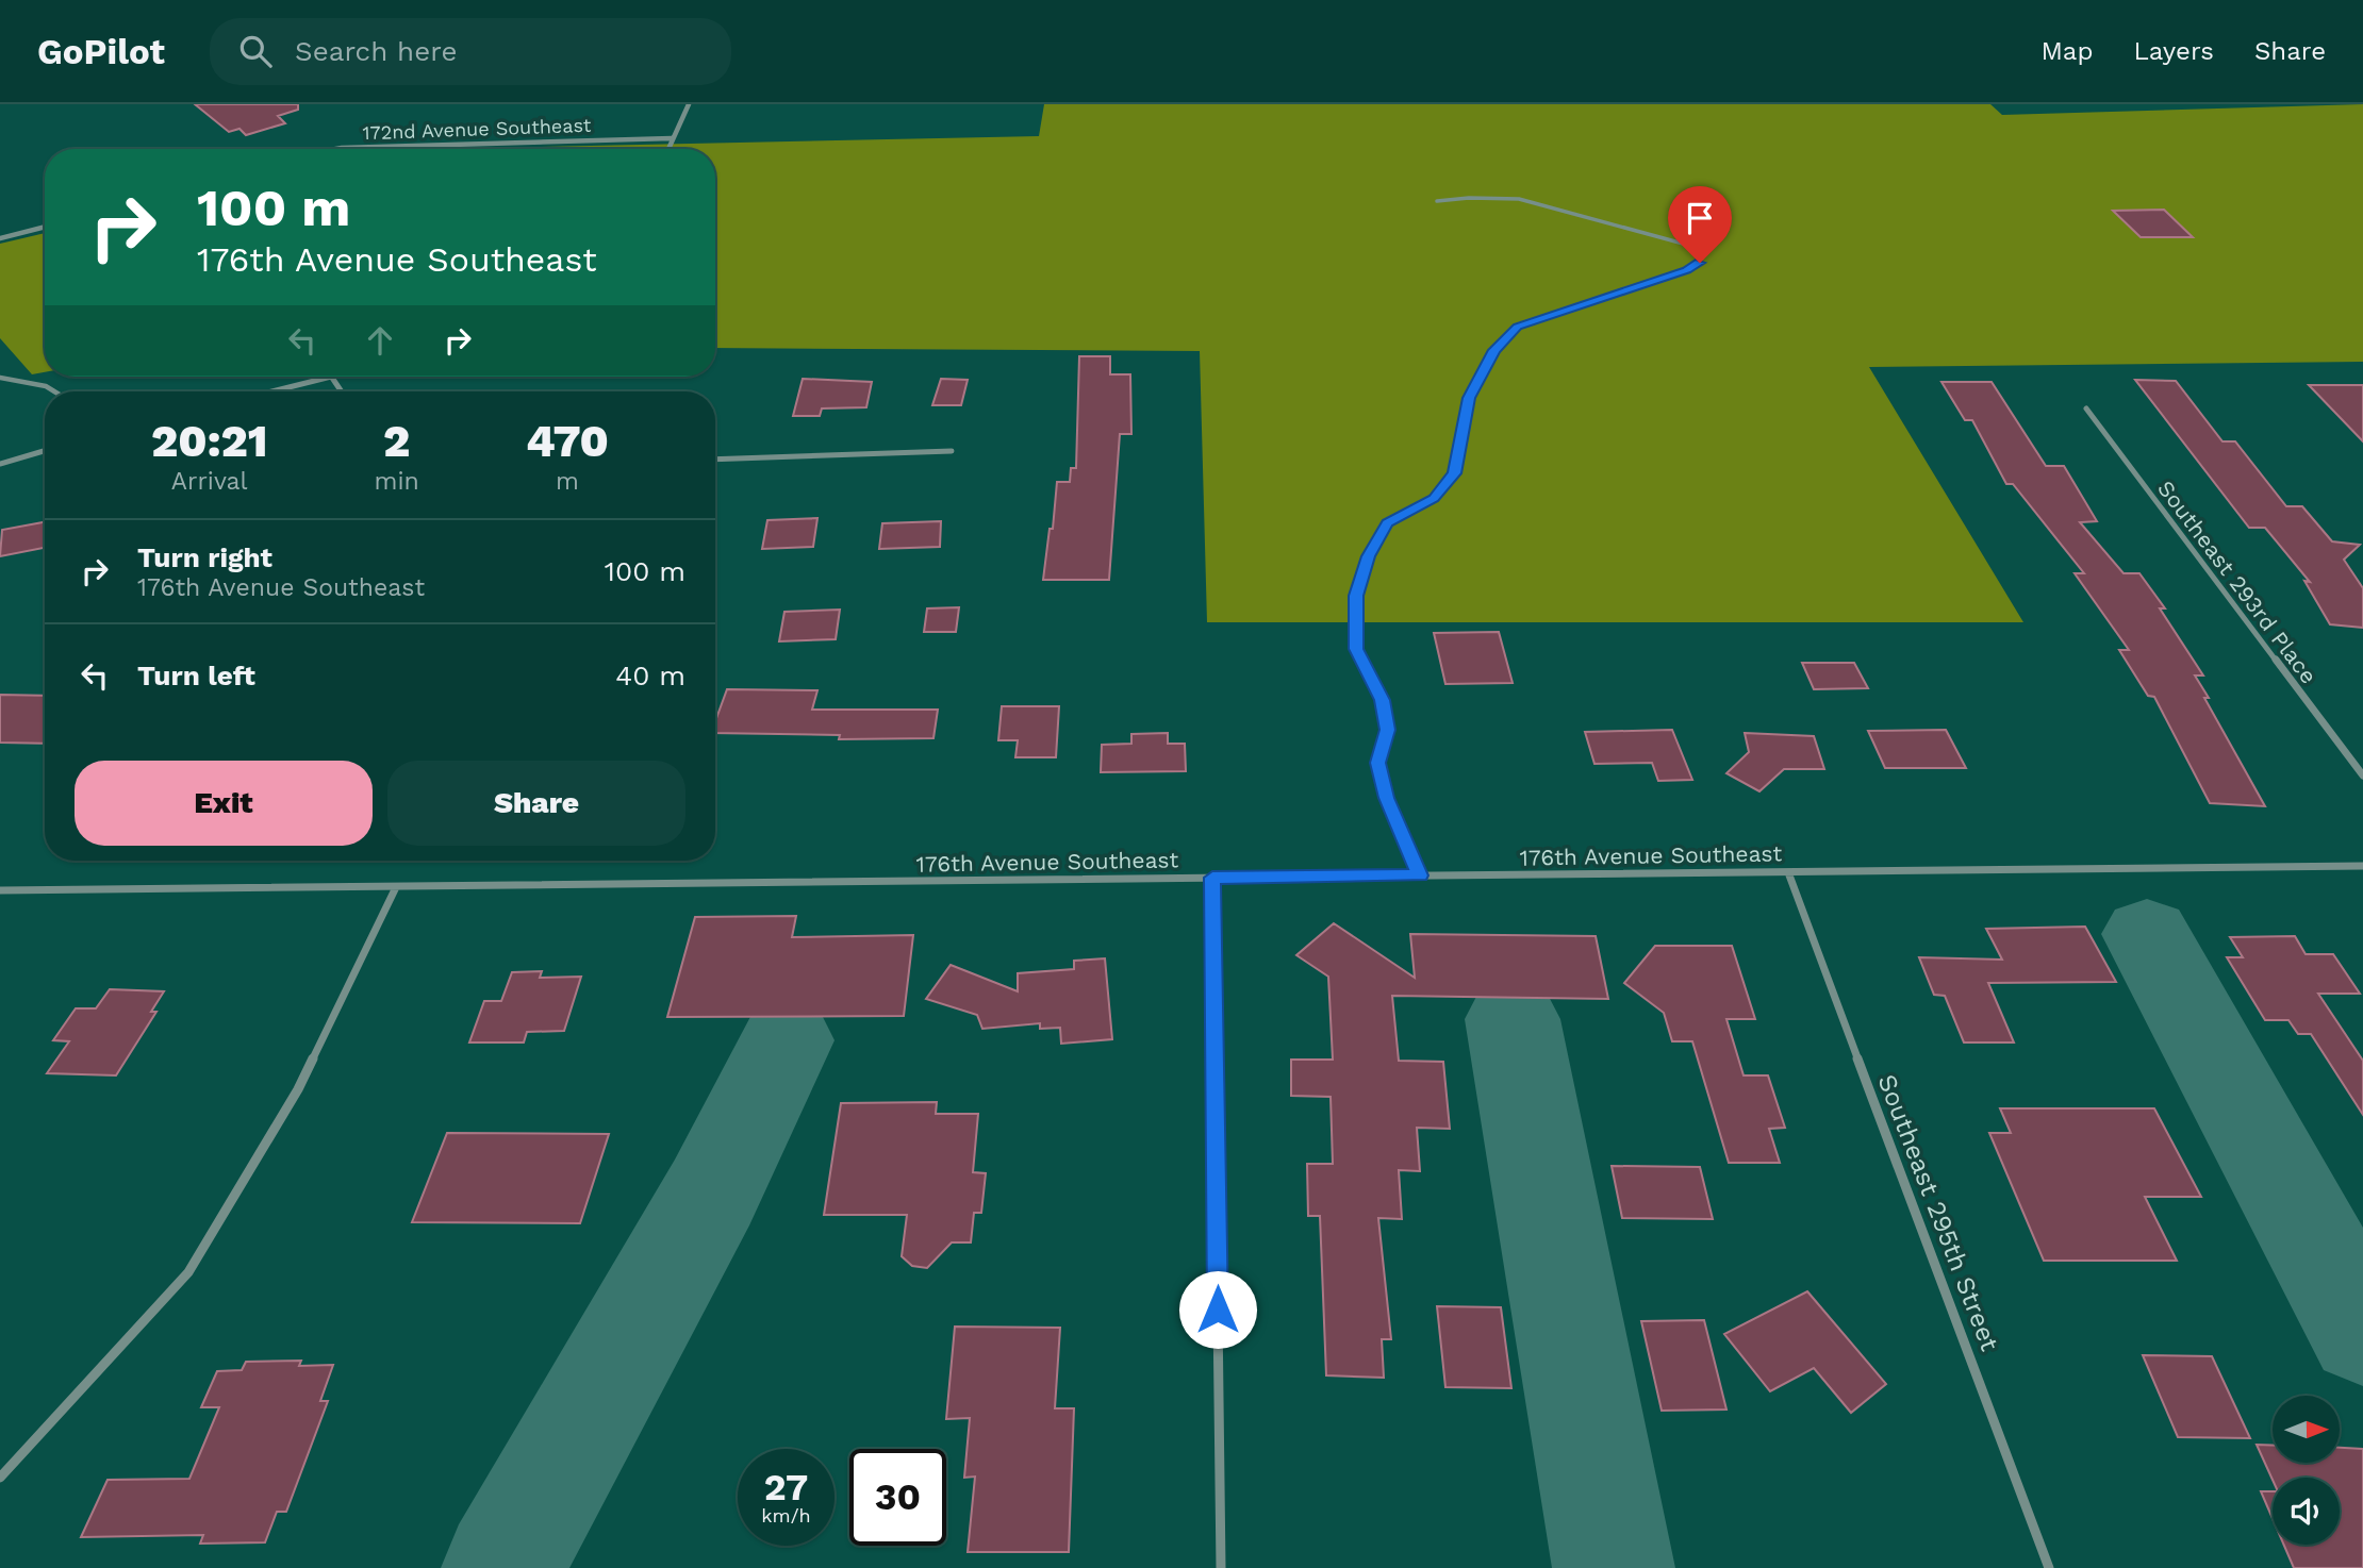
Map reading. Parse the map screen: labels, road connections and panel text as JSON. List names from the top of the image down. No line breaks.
{"streets":{"street":["172nd Avenue Southeast","Southeast 293rd Place","176th Avenue Southeast","Southeast 295th Street"]},"crossings":[["176th Avenue Southeast","Southeast 295th Street"]],"north":"right","page":{"header":"GoPilot","search":"Search here","nav":["Map","Layers","Share"],"turn":["100 m","176th Avenue Southeast"],"eta":["20:21","Arrival","2","min","470","m"],"list":[{"name":"Turn right","note":"176th Avenue Southeast","value":"100 m"},{"name":"Turn left","value":"40 m"}],"buttons":["Exit","Share"],"speed":"27 km/h","limit":"30"}}
